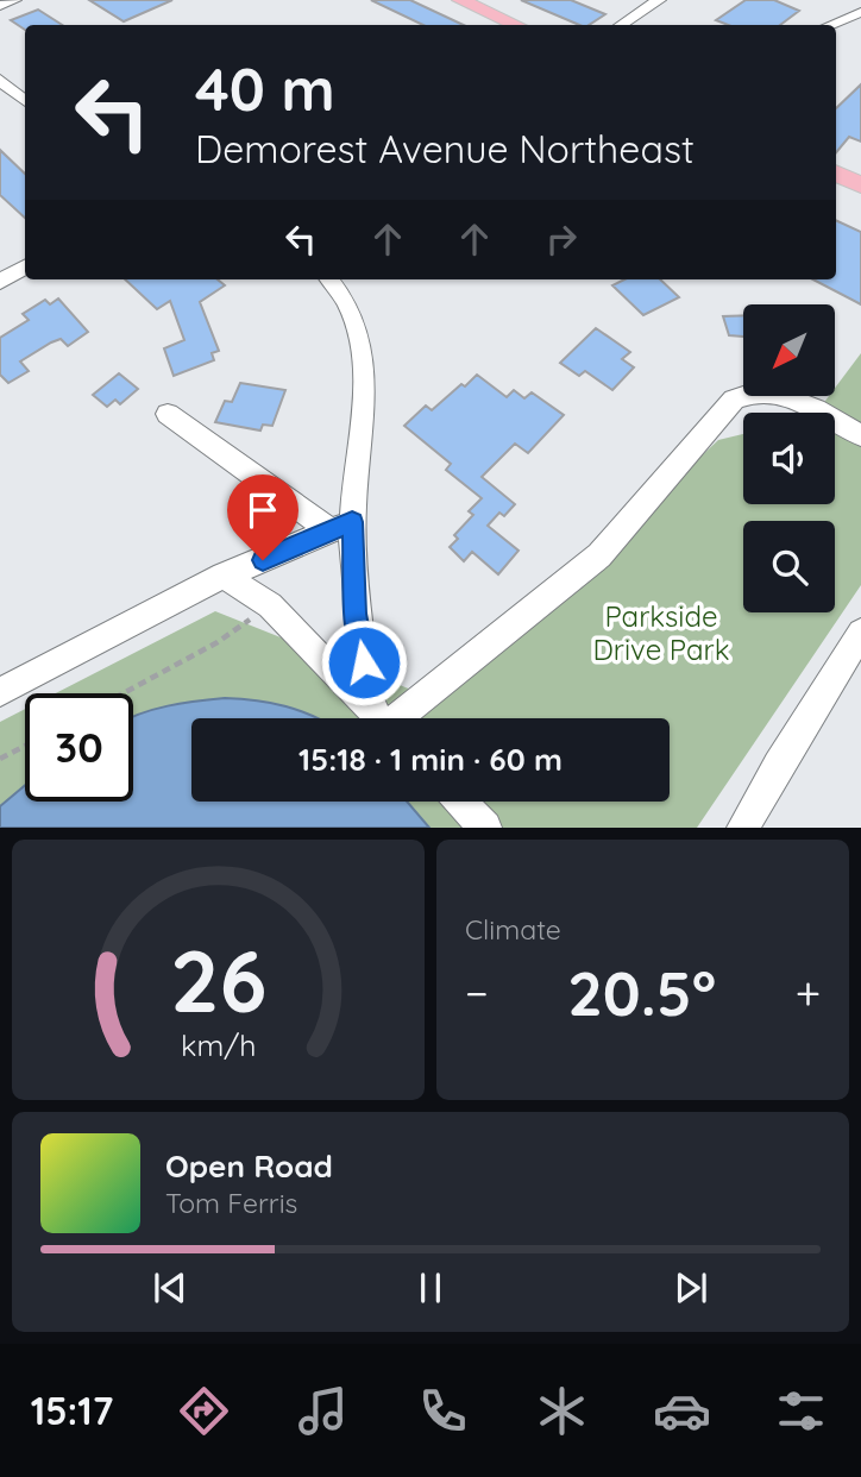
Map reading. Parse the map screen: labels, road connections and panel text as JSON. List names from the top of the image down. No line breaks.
{"parks":["Parkside Drive Park"],"north":"bottom left","page":{"turn":["40 m","Demorest Avenue Northeast"],"limit":"30","trip":"15:18 · 1 min · 60 m","tile":"Climate","heat":["−","20.5°","+"],"song":["Open Road","Tom Ferris"],"tabs":"15:17","gauge":["26","km/h"]}}
